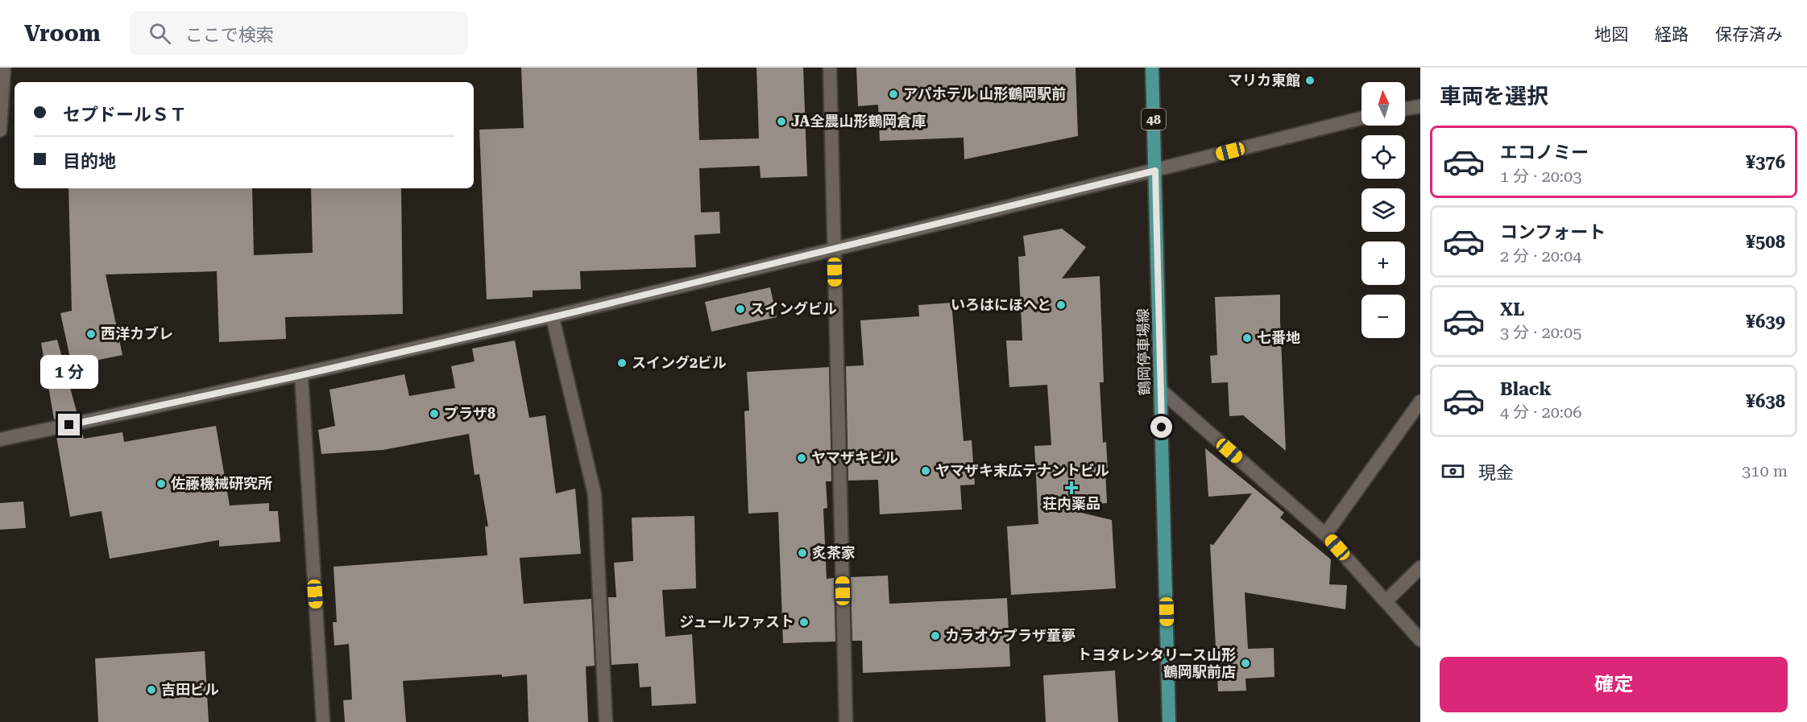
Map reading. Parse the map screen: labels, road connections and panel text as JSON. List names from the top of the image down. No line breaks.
{"streets":{"main road":["48","鶴岡停車場線"]},"places":{"other":["マリカ東館","アパホテル 山形鶴岡駅前","JA全農山形鶴岡倉庫","いろはにほへと","スイングビル","西洋カブレ","七番地","スイング2ビル","プラザ8","ヤマザキビル","ヤマザキ末広テナントビル","佐藤機械研究所","炙茶家","ジュールファスト","カラオケプラザ童夢","トヨタレンタリース山形 鶴岡駅前店","吉田ビル"],"health":["荘内薬品"]},"north":"top","page":{"header":"Vroom","search":"ここで検索","nav":["地図","経路","保存済み"],"heading":"車両を選択","map_buttons":["+","−"],"banner":["セプドールＳＴ","目的地"],"list":[{"name":"エコノミー","note":"1 分 · 20:03","value":"¥376"},{"name":"コンフォート","note":"2 分 · 20:04","value":"¥508"},{"name":"XL","note":"3 分 · 20:05","value":"¥639"},{"name":"Black","note":"4 分 · 20:06","value":"¥638"}],"bubble":"1 分","pay":["現金","310 m"],"buttons":"確定"}}
